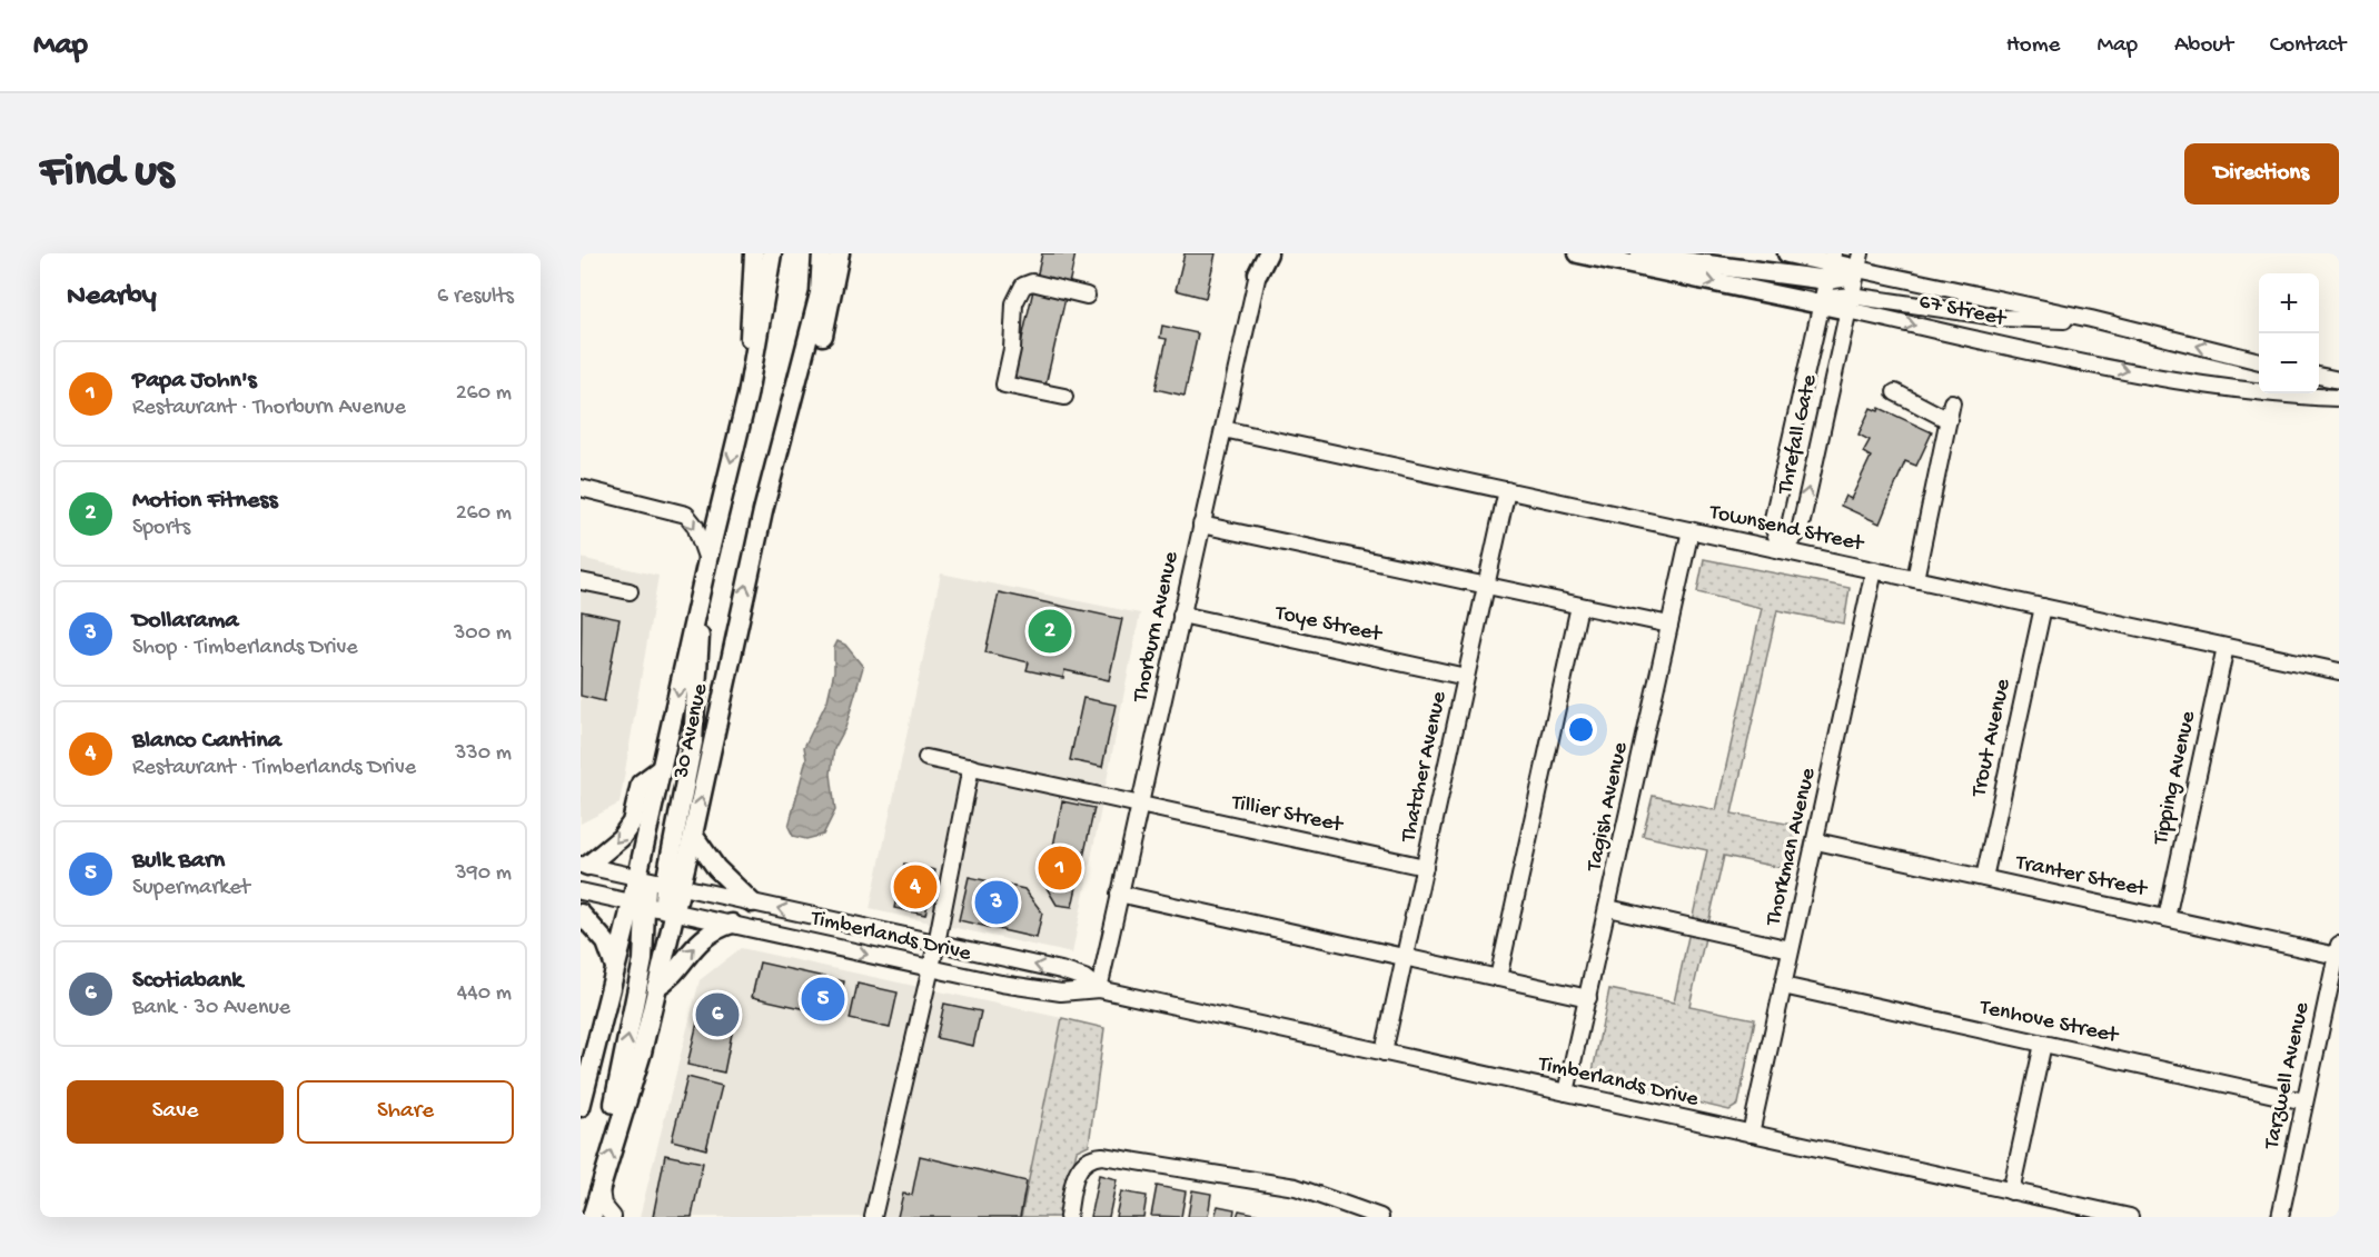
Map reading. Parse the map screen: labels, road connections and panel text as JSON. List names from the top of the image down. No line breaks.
{"streets":{"main road":["67 Street","30 Avenue"],"street":["Threfall Gate","Townsend Street","Toye Street","Thorburn Avenue","Trout Avenue","Thatcher Avenue","Tipping Avenue","Tagish Avenue","Tillier Street","Thorkman Avenue","Tranter Street","Timberlands Drive","Tenhove Street","Tarzwell Avenue"]},"crossings":[["67 Street","Threfall Gate"],["Threfall Gate","Townsend Street"],["Townsend Street","Thorburn Avenue"],["Townsend Street","Trout Avenue"],["Townsend Street","Thatcher Avenue"],["Townsend Street","Tipping Avenue"],["Townsend Street","Tagish Avenue"],["Townsend Street","Thorkman Avenue"],["Toye Street","Thorburn Avenue"],["Toye Street","Thatcher Avenue"],["Thorburn Avenue","Tillier Street"],["Thorburn Avenue","Timberlands Drive"],["30 Avenue","Timberlands Drive"],["Trout Avenue","Tranter Street"],["Thatcher Avenue","Tillier Street"],["Thatcher Avenue","Timberlands Drive"],["Tipping Avenue","Tranter Street"],["Tagish Avenue","Timberlands Drive"],["Thorkman Avenue","Tranter Street"],["Thorkman Avenue","Timberlands Drive"],["Thorkman Avenue","Tenhove Street"],["Tranter Street","Tarzwell Avenue"],["Tenhove Street","Tarzwell Avenue"]],"page":{"header":"Map","nav":["Home","Map","About","Contact"],"buttons":["Directions",["Save","Share"]],"title":"Find us","heading":["Nearby","6 results"],"map_buttons":["+","−"],"list":[{"mark":"1","name":"Papa John's","note":"Restaurant · Thorburn Avenue","value":"260 m"},{"mark":"2","name":"Motion Fitness","note":"Sports","value":"260 m"},{"mark":"3","name":"Dollarama","note":"Shop · Timberlands Drive","value":"300 m"},{"mark":"4","name":"Blanco Cantina","note":"Restaurant · Timberlands Drive","value":"330 m"},{"mark":"5","name":"Bulk Barn","note":"Supermarket","value":"390 m"},{"mark":"6","name":"Scotiabank","note":"Bank · 30 Avenue","value":"440 m"}],"pins":["2","1","4","3","5","6"]}}
